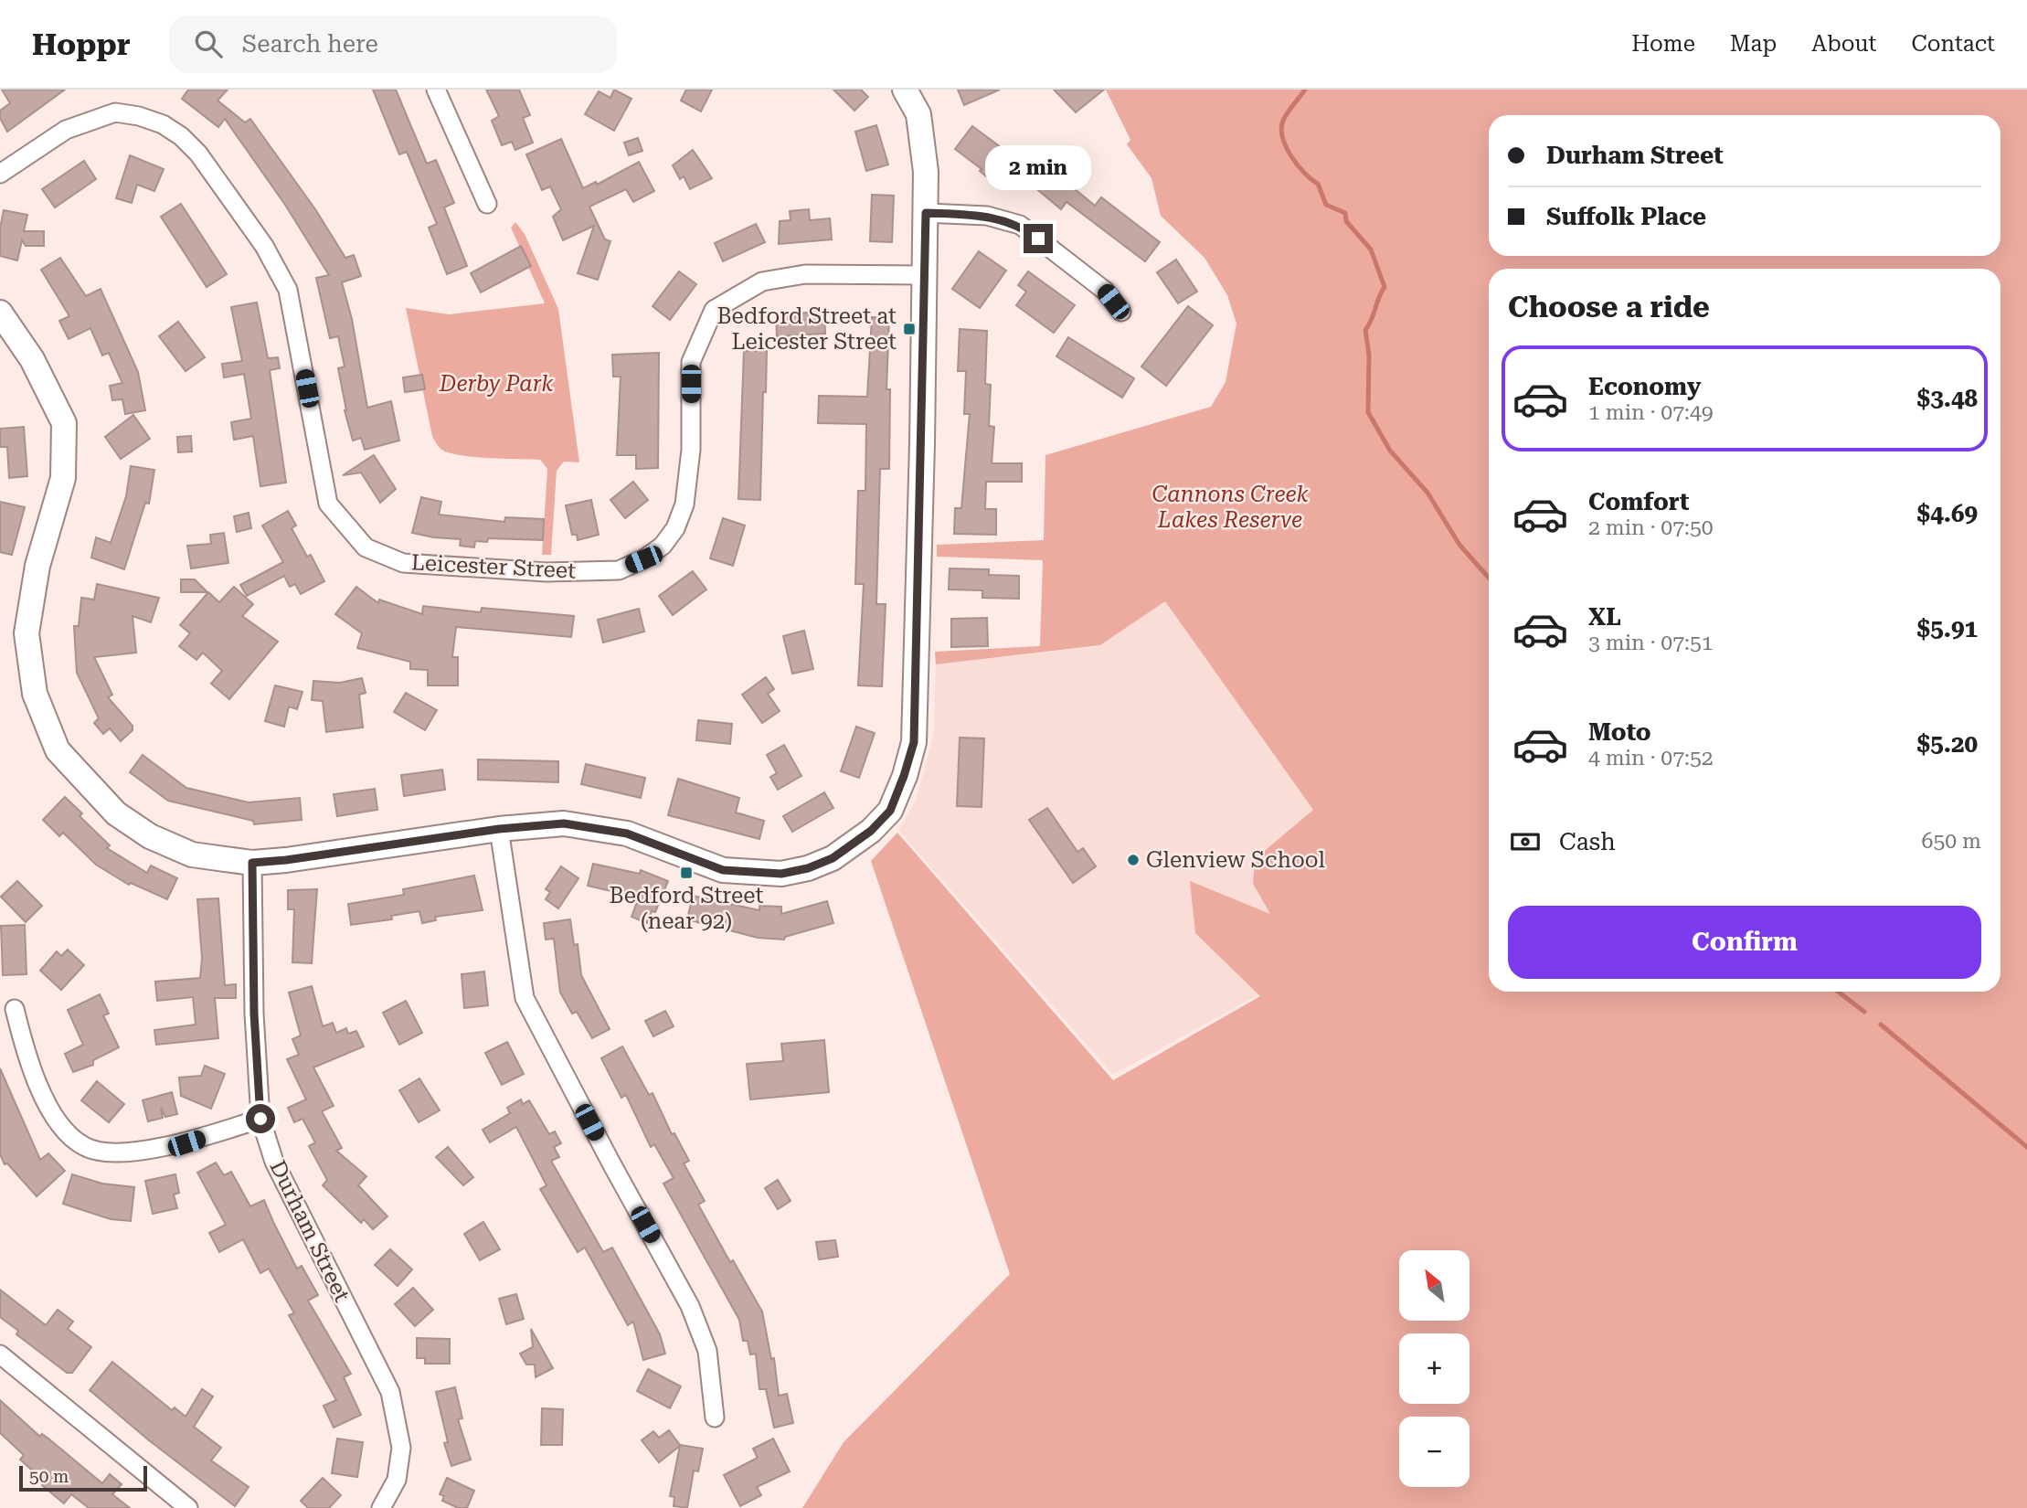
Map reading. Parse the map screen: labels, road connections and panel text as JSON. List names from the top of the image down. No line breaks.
{"streets":{"street":["Leicester Street","Durham Street"]},"parks":["Derby Park","Cannons Creek Lakes Reserve"],"places":{"transit":["Bedford Street at Leicester Street","Bedford Street (near 92)"],"other":["Glenview School"]},"scale_bar":"50 m","north":"top left","page":{"header":"Hoppr","search":"Search here","nav":["Home","Map","About","Contact"],"banner":["Durham Street","Suffolk Place"],"bubble":"2 min","heading":"Choose a ride","list":[{"name":"Economy","note":"1 min · 07:49","value":"$3.48"},{"name":"Comfort","note":"2 min · 07:50","value":"$4.69"},{"name":"XL","note":"3 min · 07:51","value":"$5.91"},{"name":"Moto","note":"4 min · 07:52","value":"$5.20"}],"pay":["Cash","650 m"],"buttons":"Confirm","map_buttons":["+","−"],"scale":"50 m"}}
